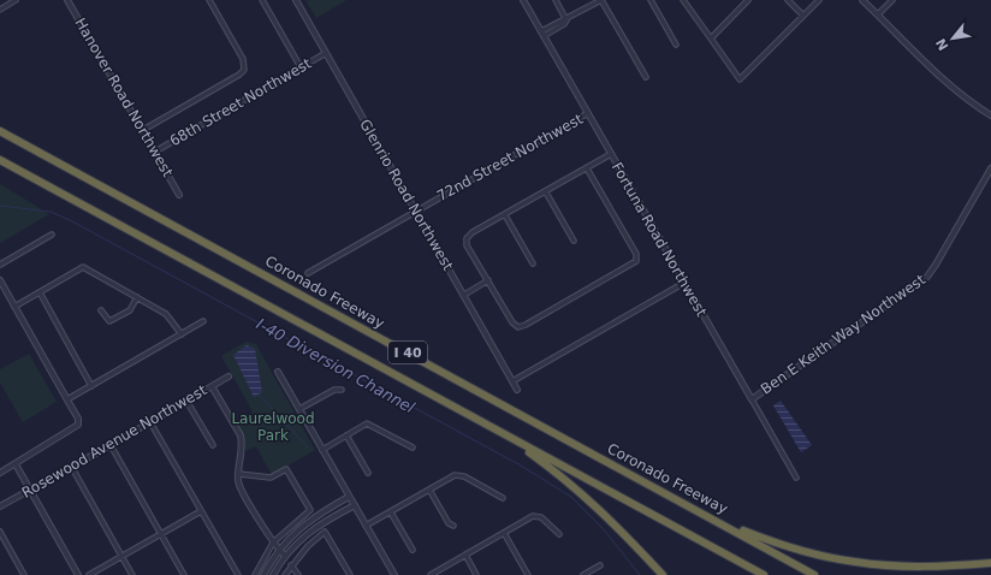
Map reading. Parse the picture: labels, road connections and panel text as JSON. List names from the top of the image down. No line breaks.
{"streets":{"highway":["Coronado Freeway","I 40"],"street":["Hanover Road Northwest","68th Street Northwest","72nd Street Northwest","Glenrio Road Northwest","Fortuna Road Northwest","Ben E Keith Way Northwest","Rosewood Avenue Northwest"]},"crossings":[["Hanover Road Northwest","68th Street Northwest"],["68th Street Northwest","Glenrio Road Northwest"],["72nd Street Northwest","Glenrio Road Northwest"],["72nd Street Northwest","Fortuna Road Northwest"],["Fortuna Road Northwest","Ben E Keith Way Northwest"]],"water":["I-40 Diversion Channel"],"parks":["Laurelwood Park"],"north":"bottom left"}
